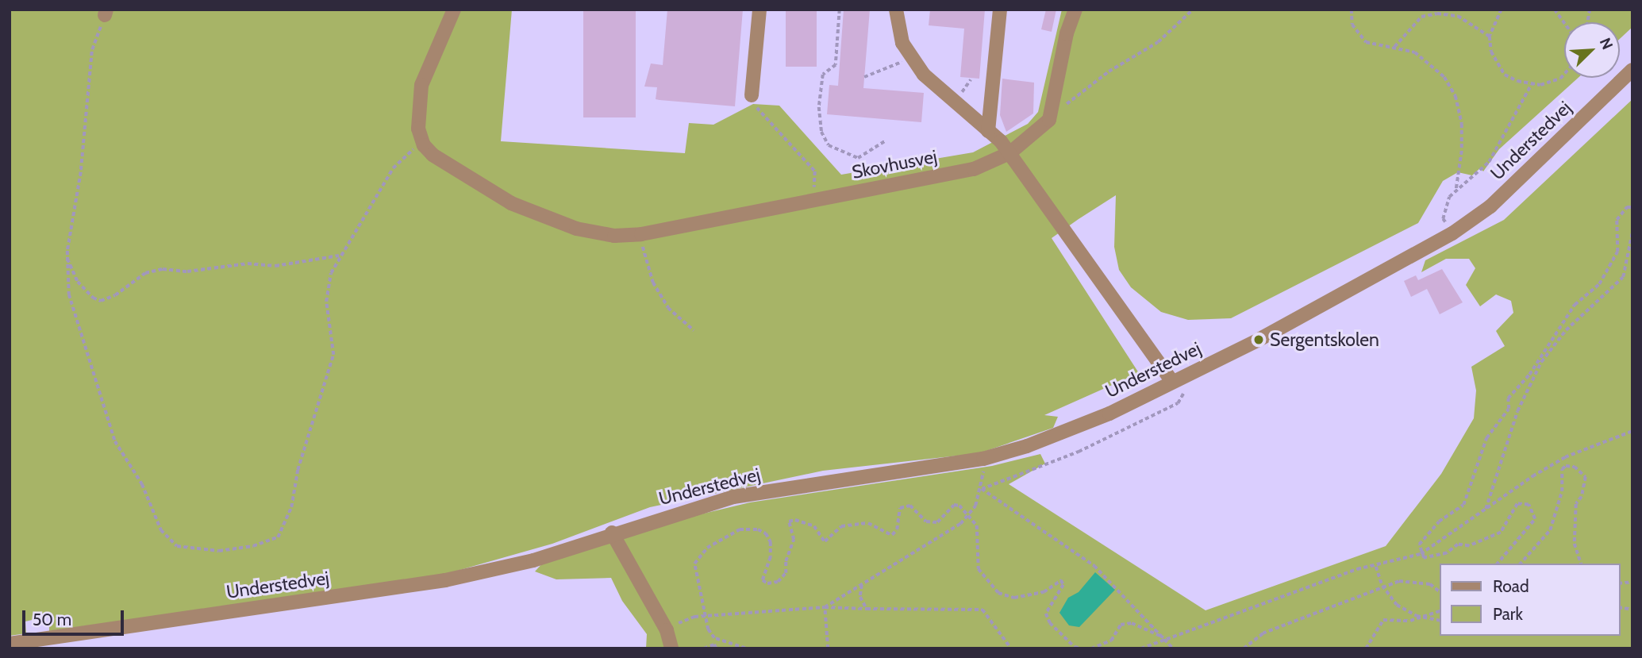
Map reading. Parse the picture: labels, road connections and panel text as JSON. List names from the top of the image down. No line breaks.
{"streets":{"street":["Understedvej","Skovhusvej"]},"places":["Sergentskolen"],"legend":["Road","Park"],"scale_bar":"50 m","north":"top right"}
